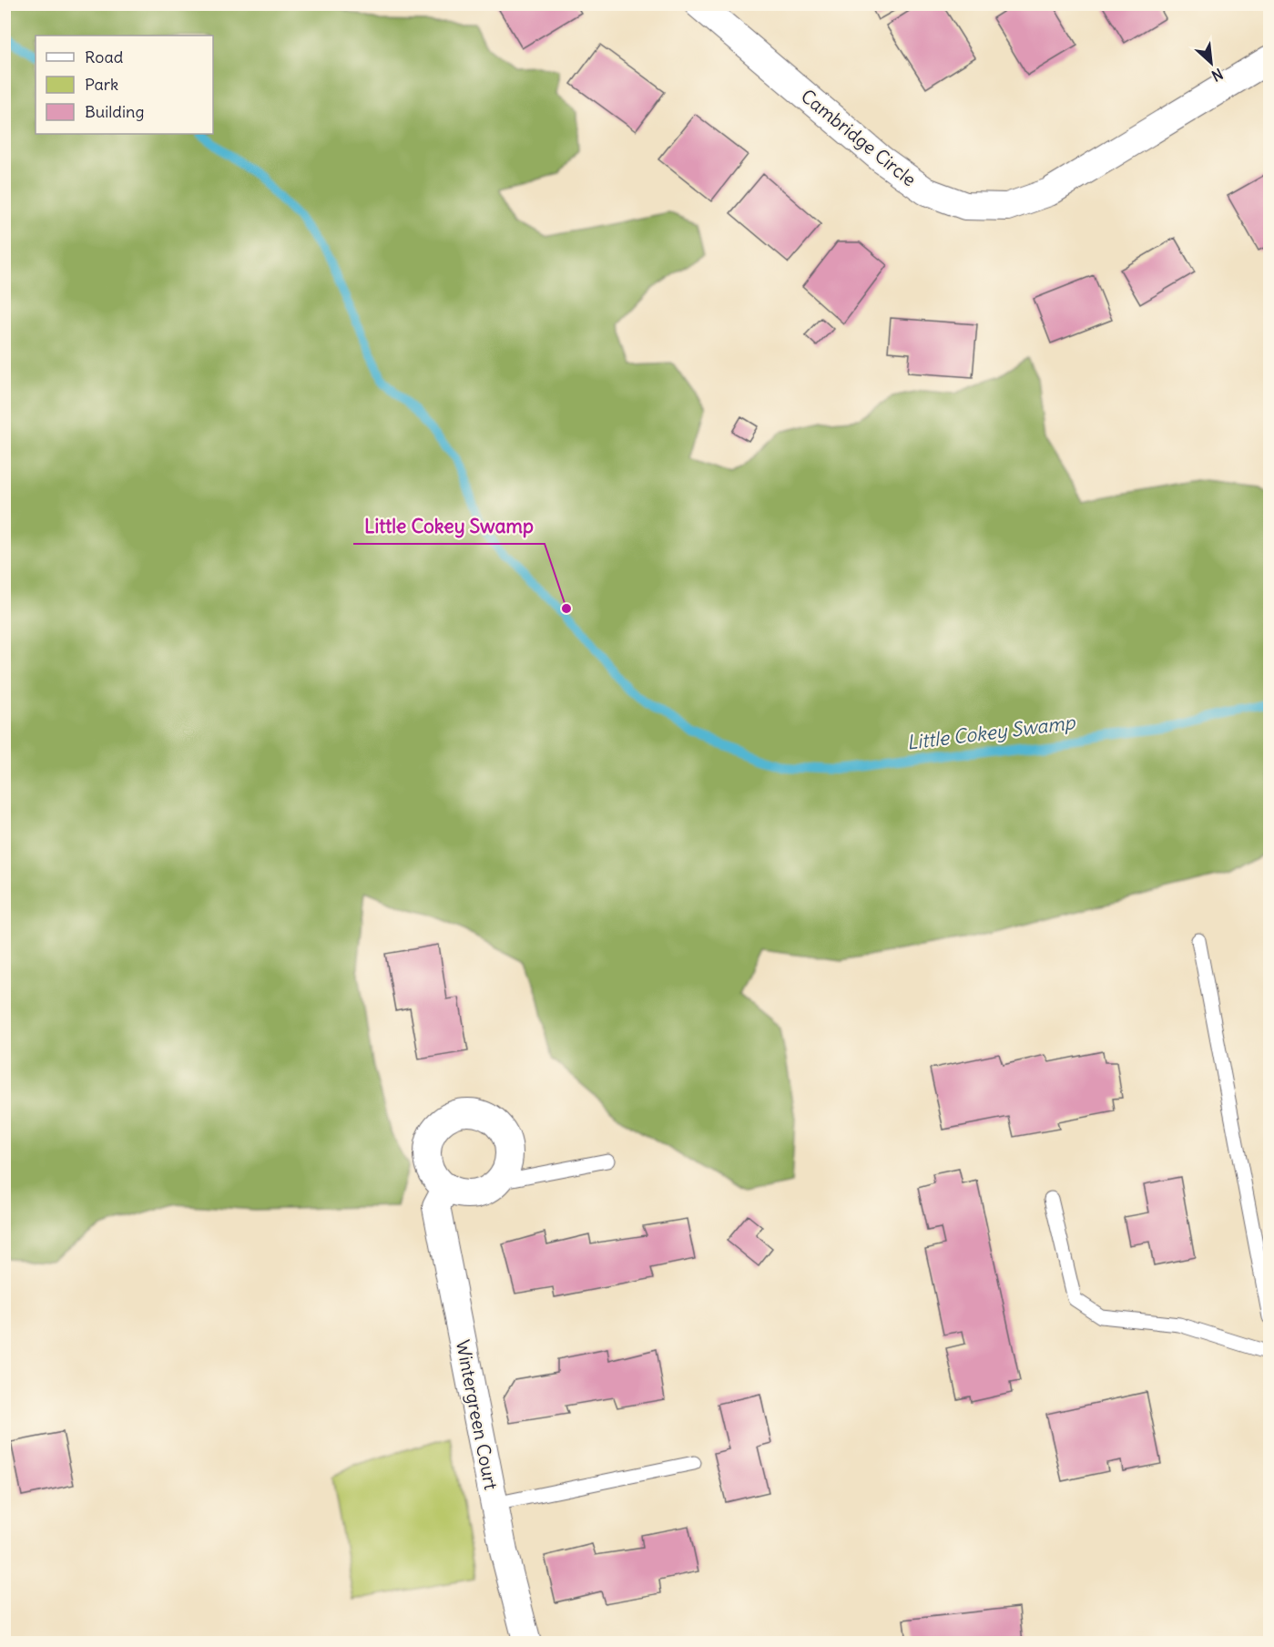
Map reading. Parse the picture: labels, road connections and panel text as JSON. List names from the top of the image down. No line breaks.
{"streets":{"street":["Cambridge Circle","Wintergreen Court"]},"water":["Little Cokey Swamp"],"places":["Little Cokey Swamp"],"legend":["Road","Park","Building"],"north":"bottom right"}
